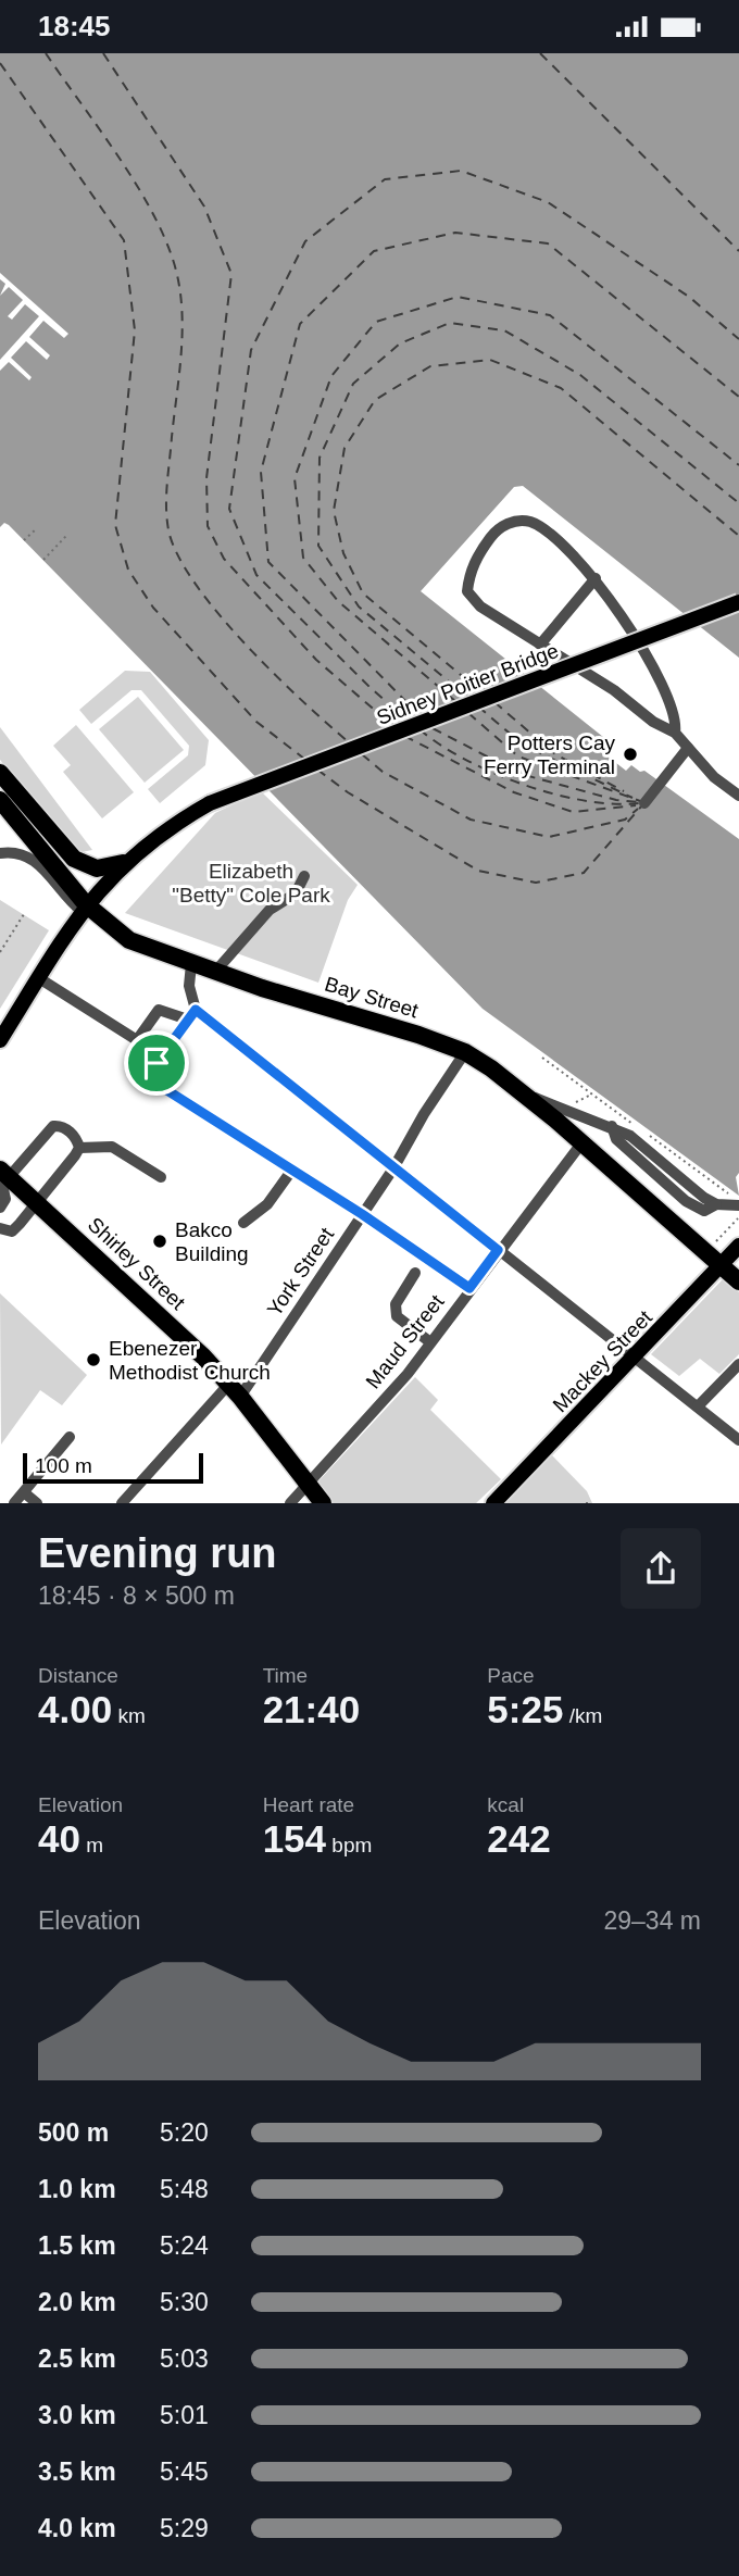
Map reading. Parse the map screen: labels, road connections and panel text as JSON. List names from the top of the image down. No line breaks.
{"streets":{"highway":["Bay Street","Shirley Street"],"main road":["Sidney Poitier Bridge","Mackey Street"],"street":["York Street","Maud Street"]},"crossings":[["Sidney Poitier Bridge","Bay Street"],["Bay Street","York Street"],["Bay Street","Maud Street"],["Bay Street","Mackey Street"],["Shirley Street","York Street"],["Shirley Street","Maud Street"]],"parks":["Elizabeth \"Betty\" Cole Park"],"places":["Potters Cay Ferry Terminal","Bakco Building","Ebenezer Methodist Church"],"scale_bar":"100 m","page":{"status":"18:45","scale":"100 m","heading":["Evening run","18:45 · 8 × 500 m"],"stats":[["Distance","4.00 km"],["Time","21:40"],["Pace","5:25 /km"],["Elevation","40 m"],["Heart rate","154 bpm"],["kcal","242"]],"chart":["Elevation","29–34 m"],"list":[{"name":"500 m","note":"5:20"},{"name":"1.0 km","note":"5:48"},{"name":"1.5 km","note":"5:24"},{"name":"2.0 km","note":"5:30"},{"name":"2.5 km","note":"5:03"},{"name":"3.0 km","note":"5:01"},{"name":"3.5 km","note":"5:45"},{"name":"4.0 km","note":"5:29"}]}}
